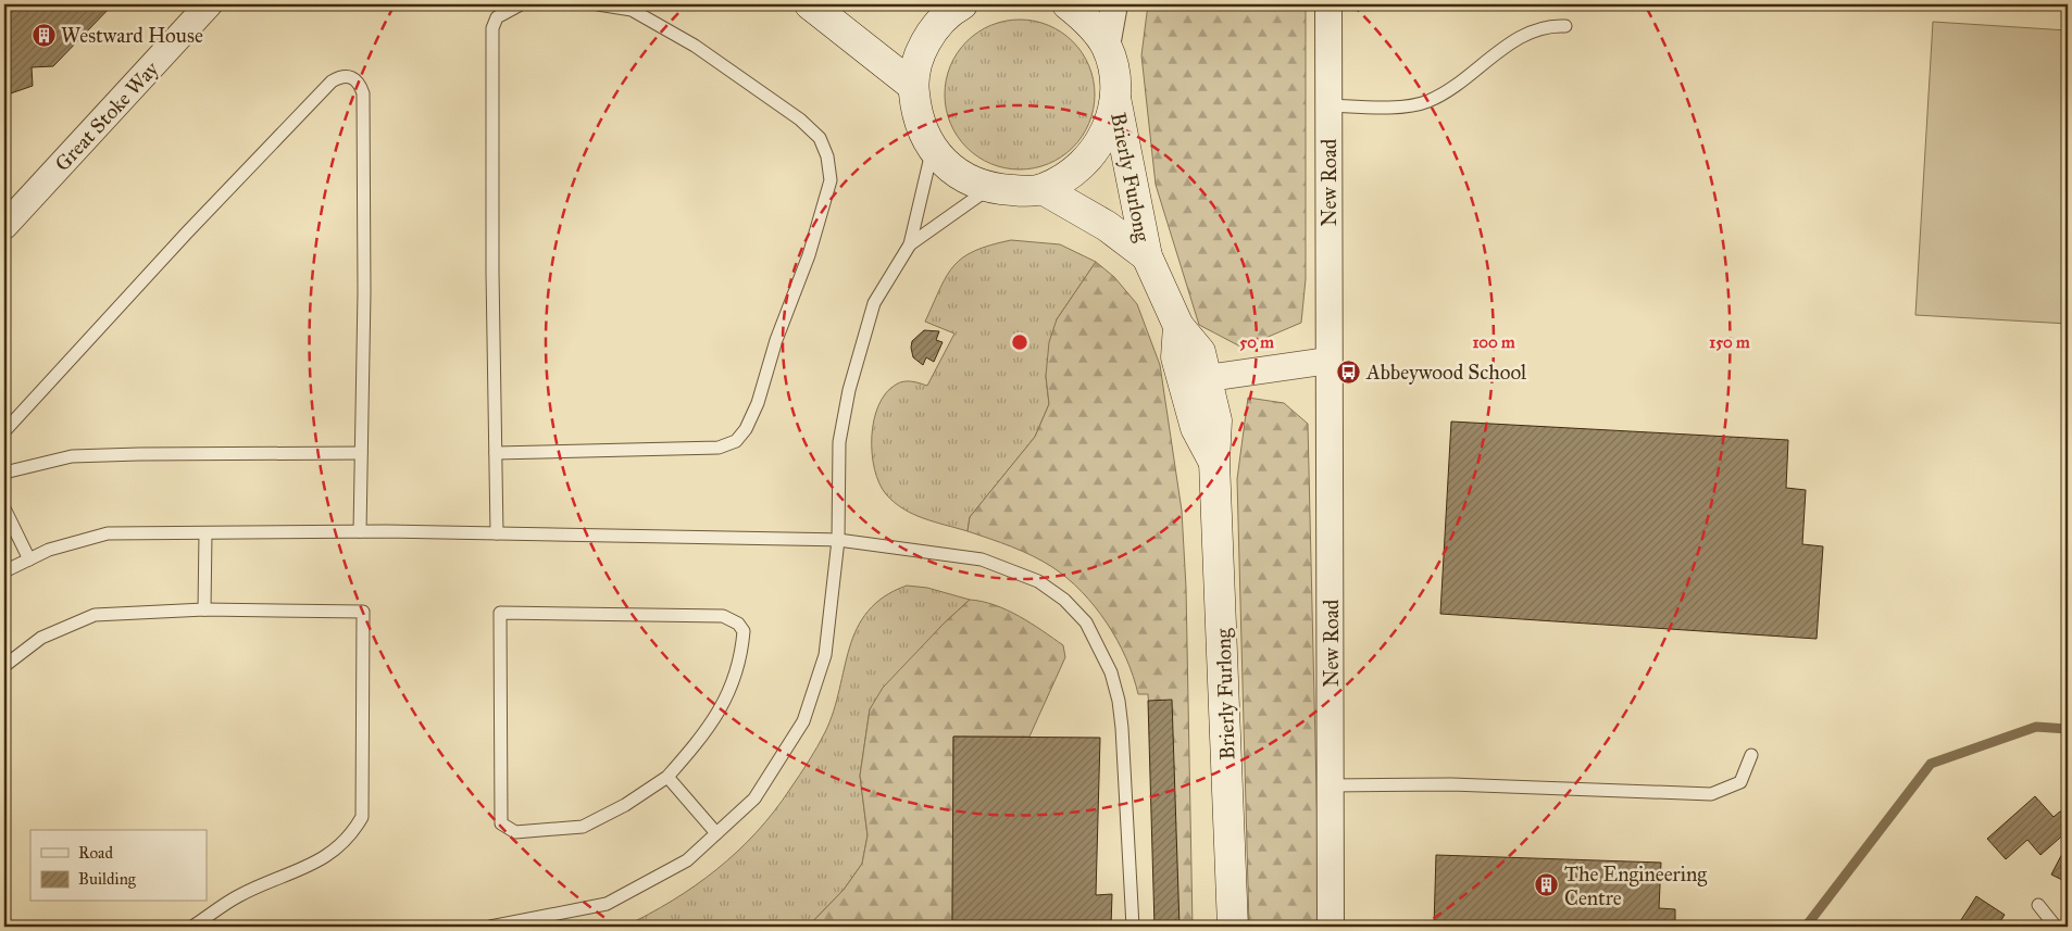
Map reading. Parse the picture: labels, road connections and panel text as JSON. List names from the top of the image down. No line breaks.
{"streets":{"street":["Great Stoke Way","Brierly Furlong","New Road"]},"places":{"building":["Westward House","The Engineering Centre"],"bus stop":["Abbeywood School"]},"legend":["Road","Building"],"rings":["50 m","100 m","150 m"]}
